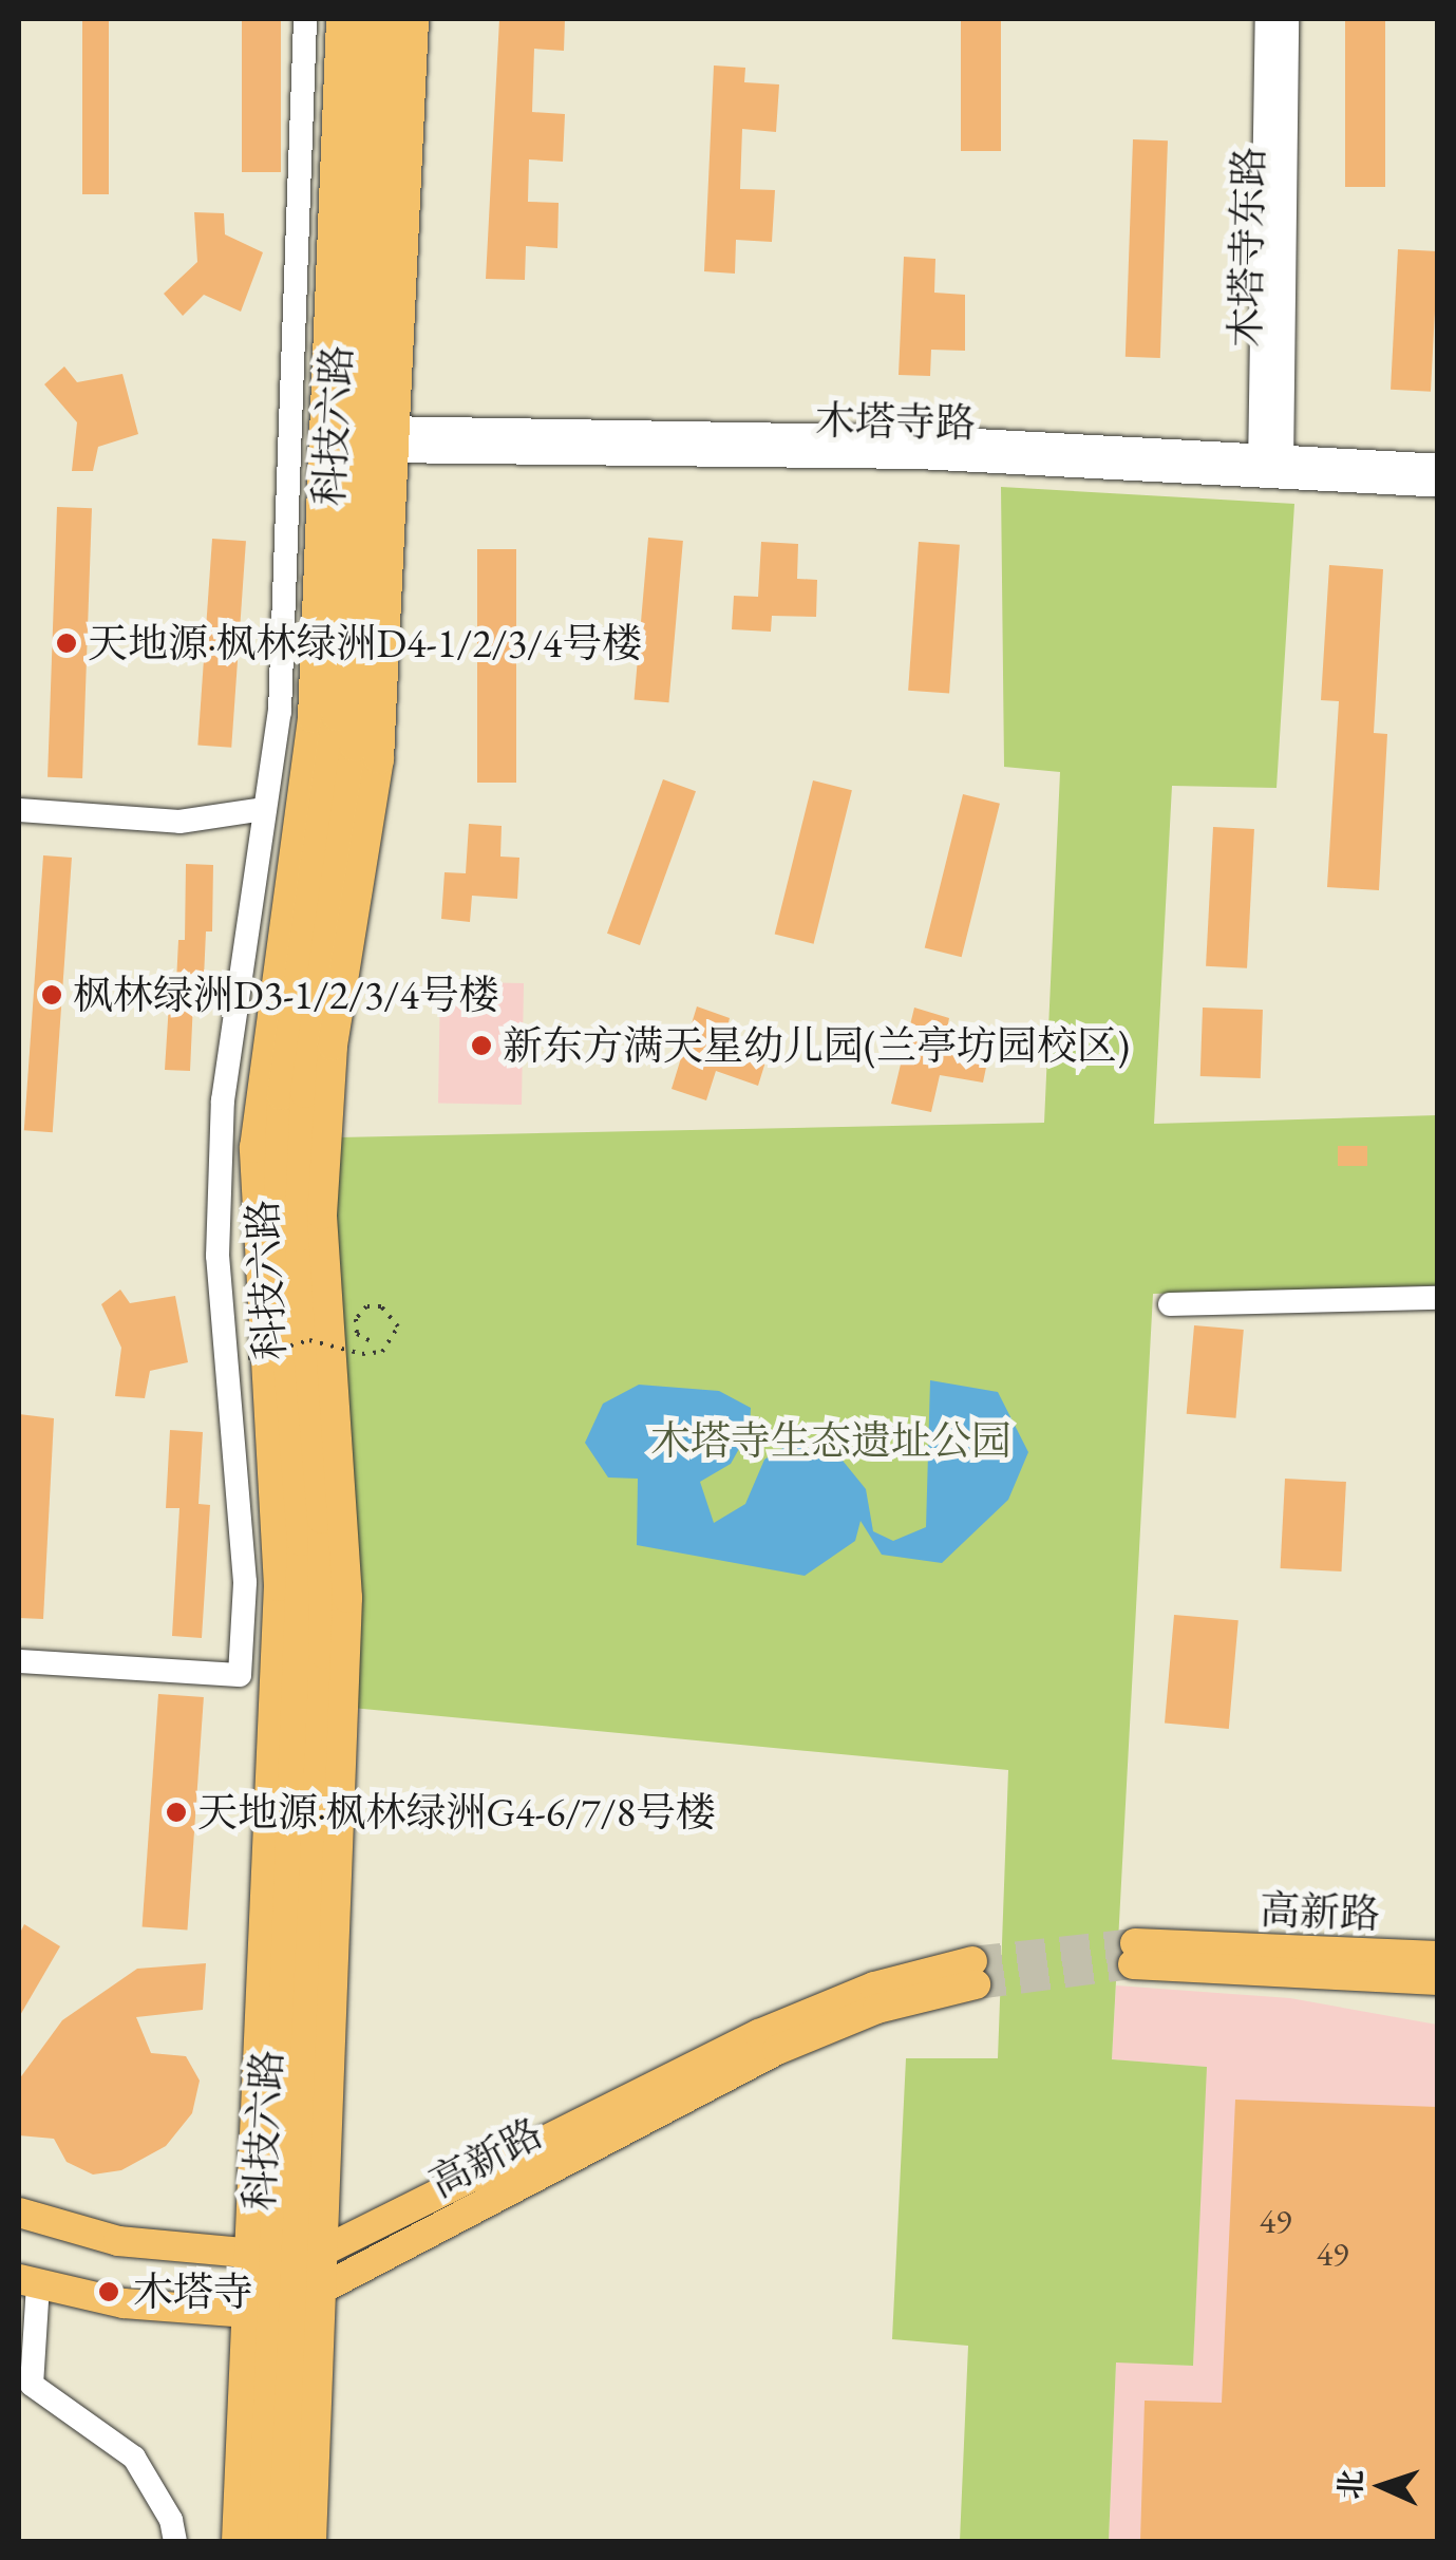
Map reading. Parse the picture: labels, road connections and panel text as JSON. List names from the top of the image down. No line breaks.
{"streets":{"main road":["科技六路","高新路"],"street":["木塔寺东路","木塔寺路"]},"crossings":[["木塔寺东路","木塔寺路"],["木塔寺路","科技六路"],["科技六路","高新路"]],"parks":["木塔寺生态遗址公园"],"places":["天地源·枫林绿洲D4-1/2/3/4号楼","枫林绿洲D3-1/2/3/4号楼","新东方满天星幼儿园(兰亭坊园校区)","天地源·枫林绿洲G4-6/7/8号楼","木塔寺"],"house_numbers":["49","49"],"north":"left"}
